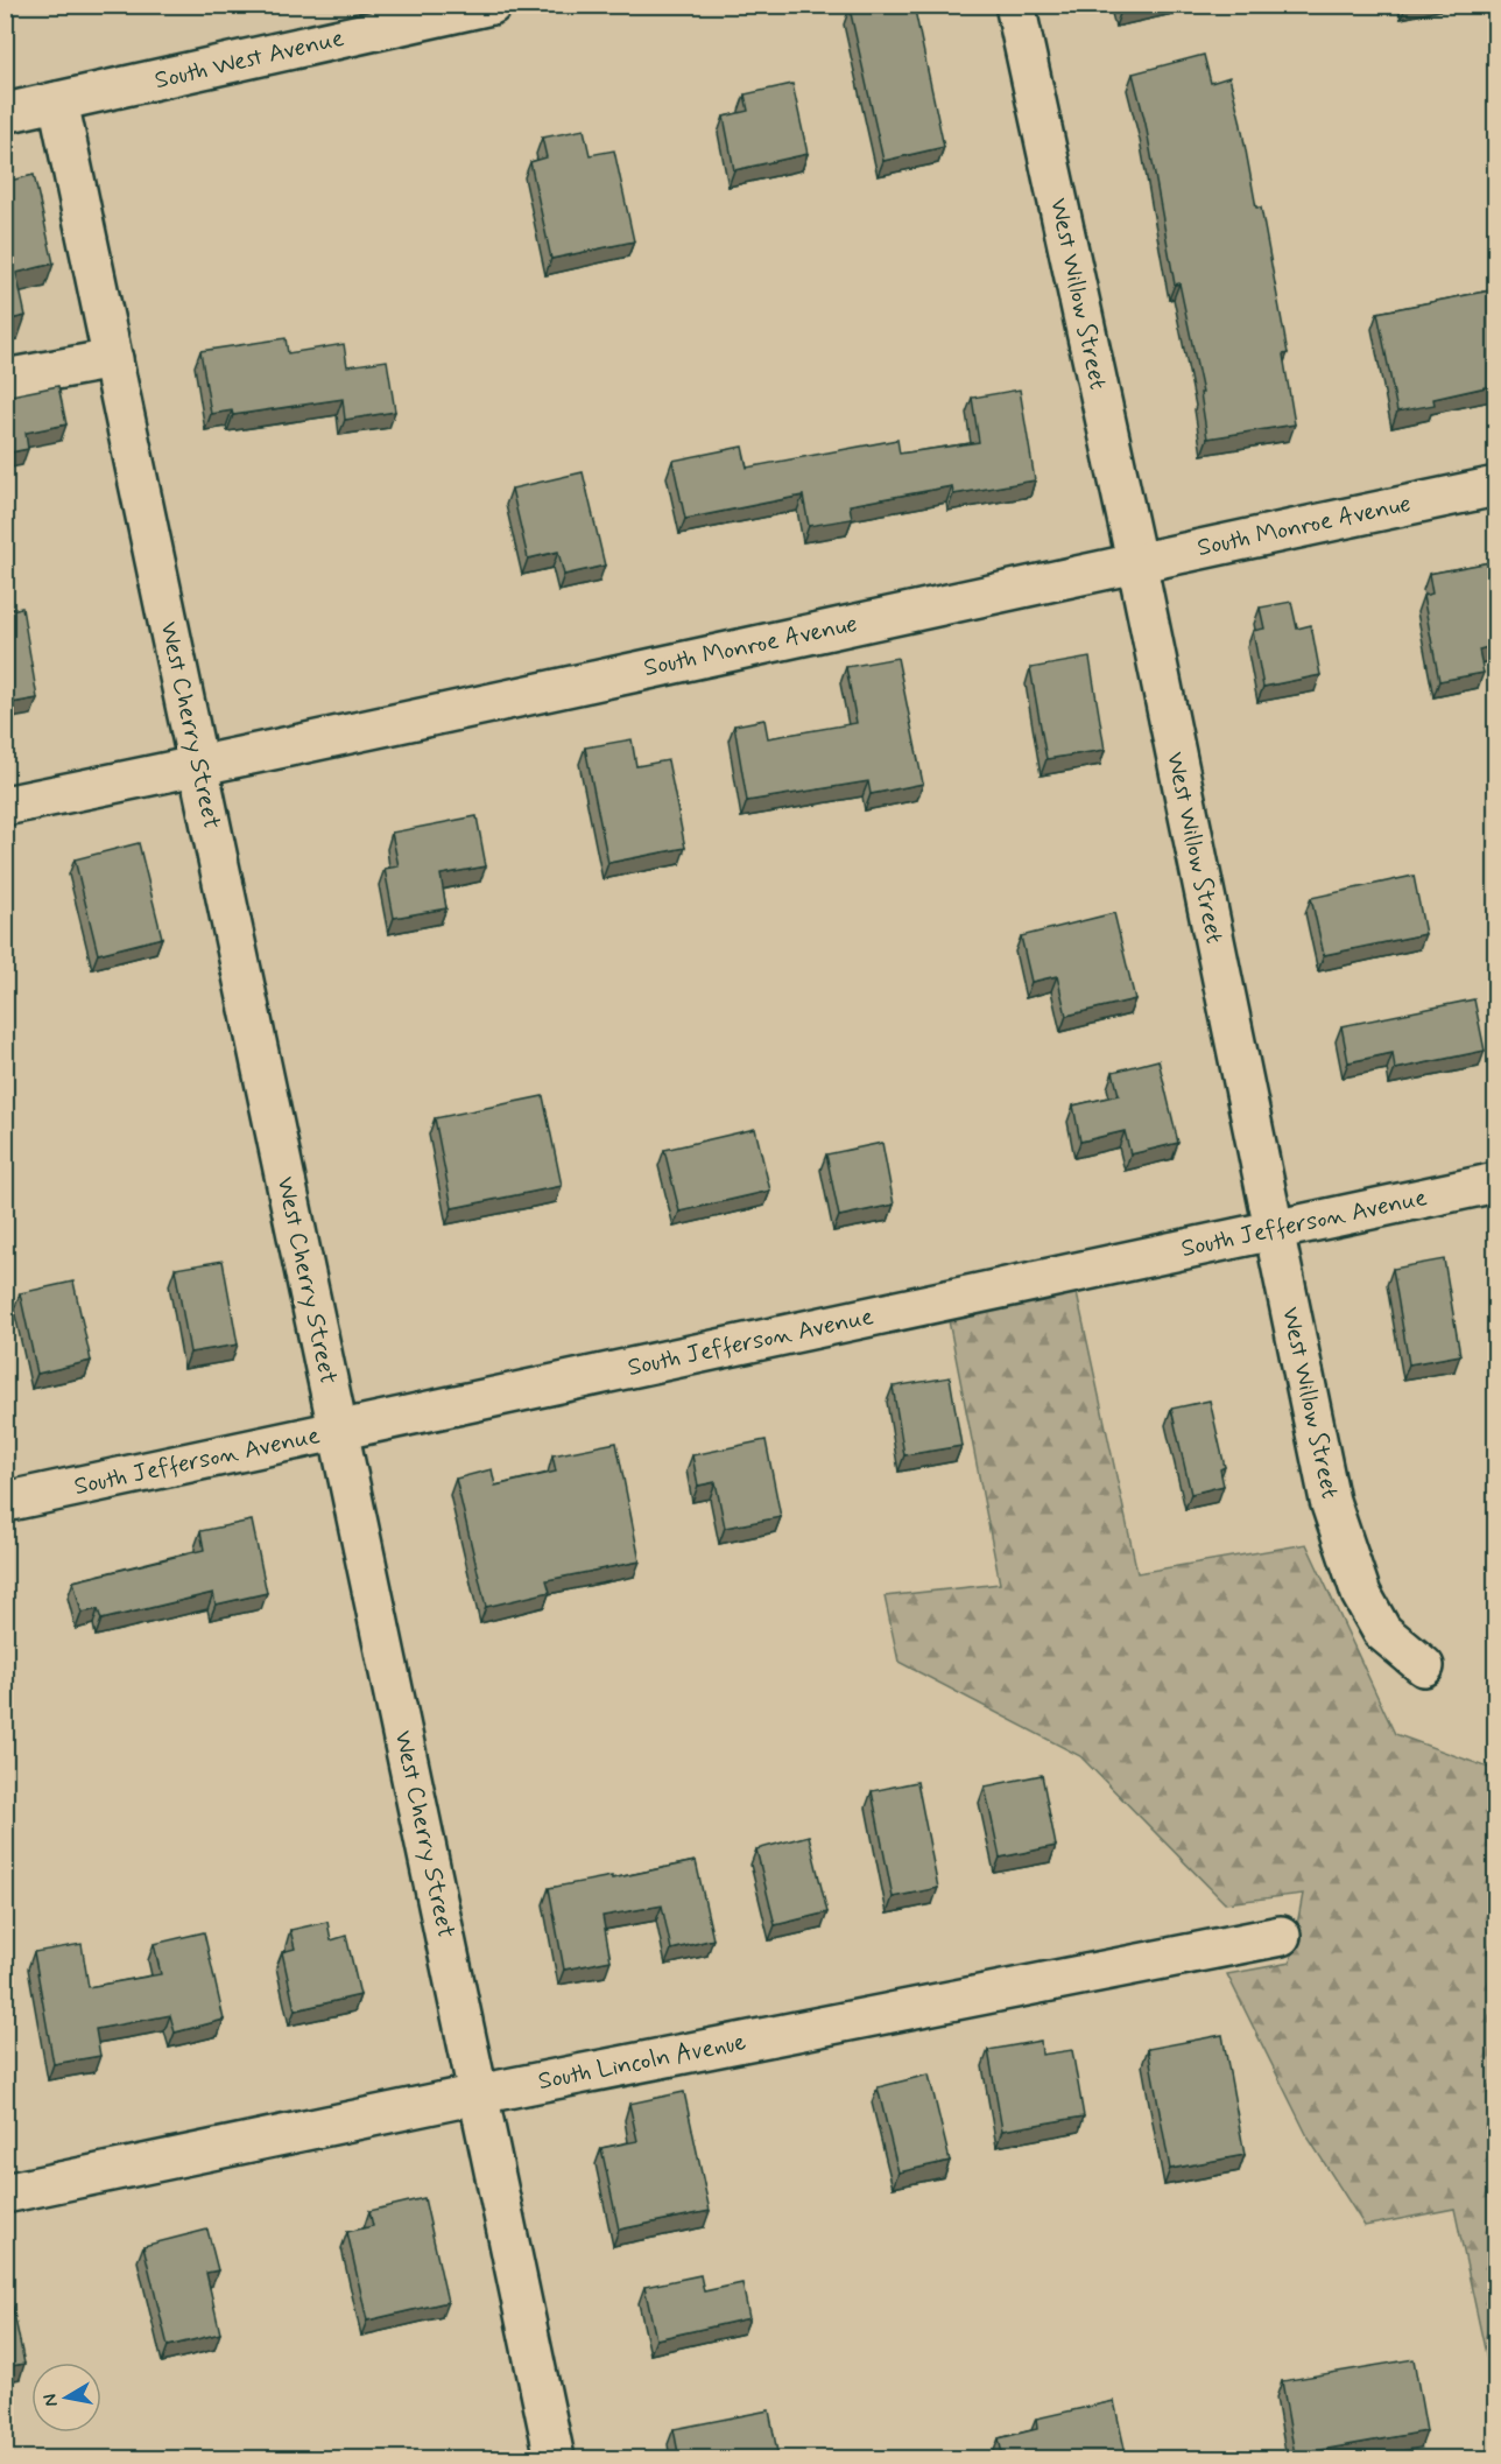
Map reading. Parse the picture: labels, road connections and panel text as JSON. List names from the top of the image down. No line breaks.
{"streets":{"street":["South West Avenue","West Willow Street","South Monroe Avenue","West Cherry Street","South Jefferson Avenue","South Lincoln Avenue"]},"crossings":[["South West Avenue","West Cherry Street"],["West Willow Street","South Monroe Avenue"],["West Willow Street","South Jefferson Avenue"],["South Monroe Avenue","West Cherry Street"],["West Cherry Street","South Jefferson Avenue"],["West Cherry Street","South Lincoln Avenue"]],"north":"left"}
